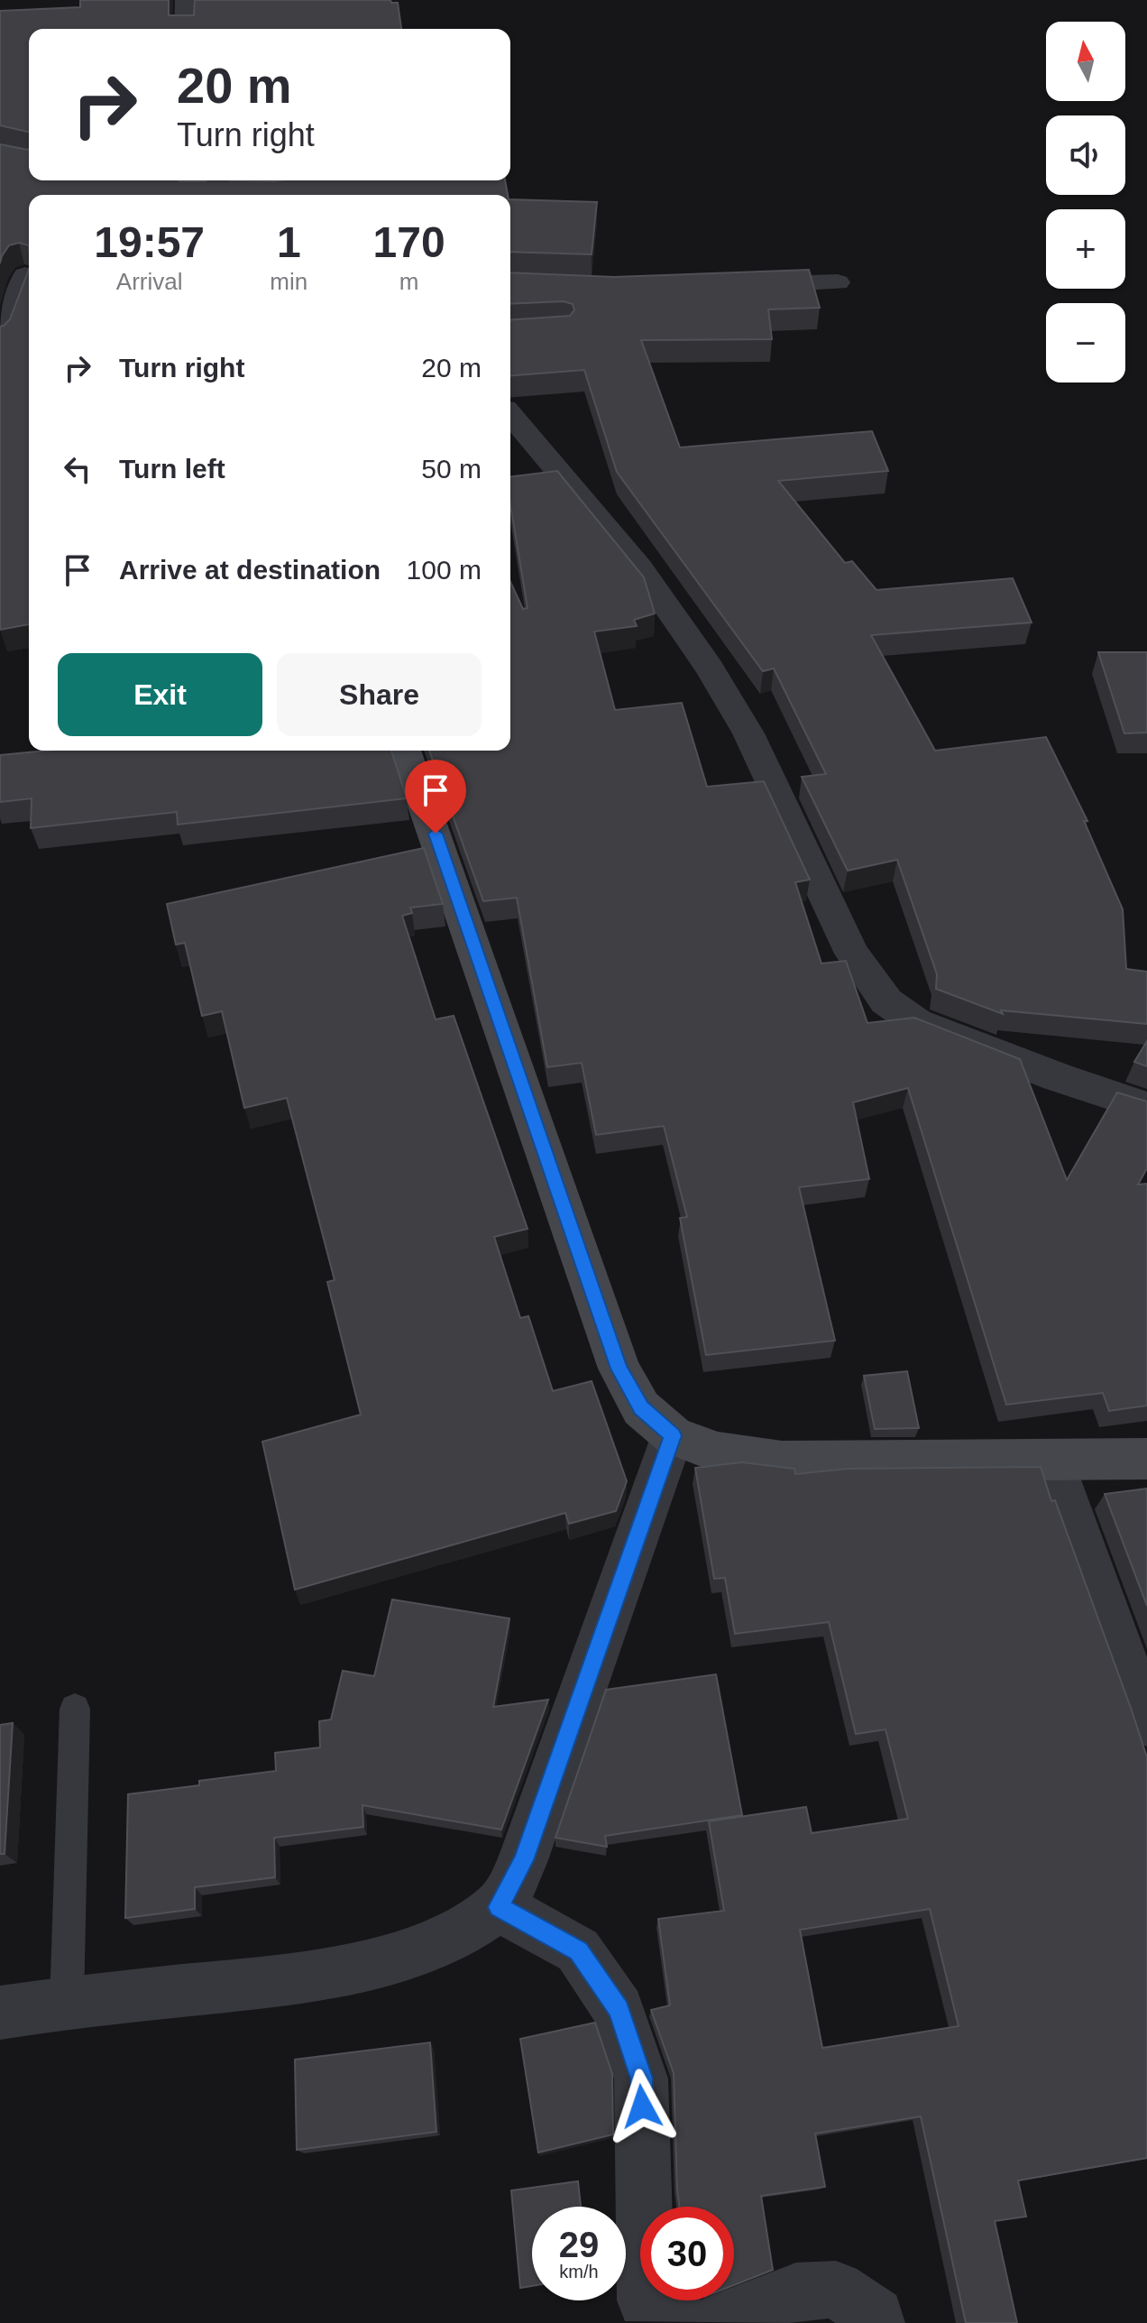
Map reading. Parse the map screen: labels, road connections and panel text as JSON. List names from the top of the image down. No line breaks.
{"north":"top","page":{"map_buttons":["+","−"],"turn":["20 m","Turn right"],"eta":["19:57","Arrival","1","min","170","m"],"list":[{"name":"Turn right","value":"20 m"},{"name":"Turn left","value":"50 m"},{"name":"Arrive at destination","value":"100 m"}],"buttons":["Exit","Share"],"speed":"29 km/h","limit":"30"}}
